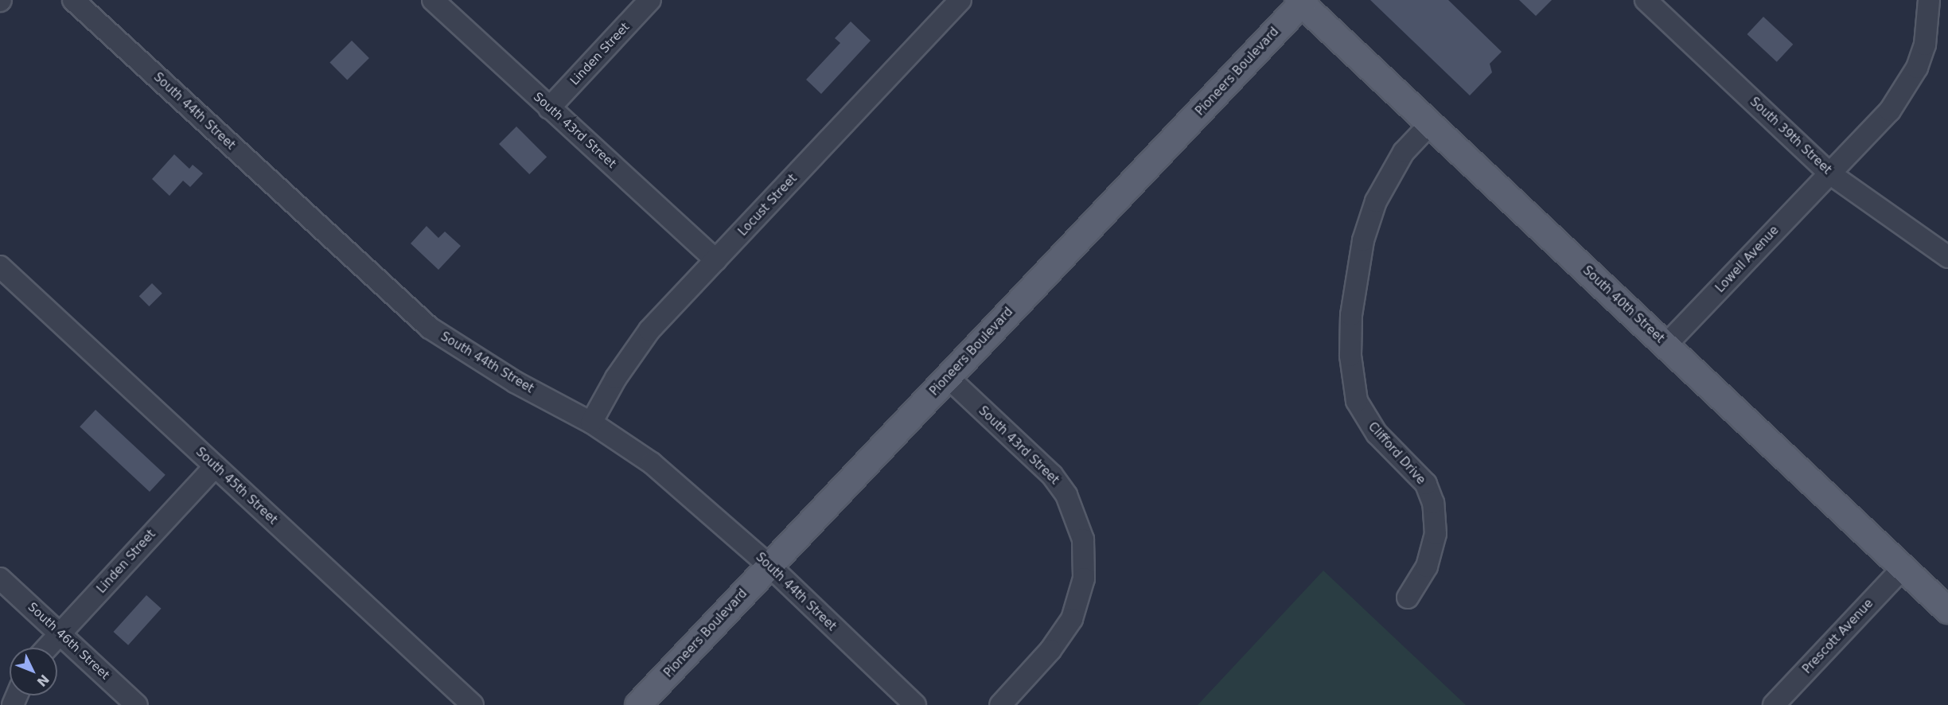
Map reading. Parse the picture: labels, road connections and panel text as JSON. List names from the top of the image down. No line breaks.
{"streets":{"main road":["Pioneers Boulevard","South 40th Street"],"street":["Linden Street","South 44th Street","South 43rd Street","South 39th Street","Locust Street","Lowell Avenue","Clifford Drive","South 45th Street","Prescott Avenue","South 46th Street"]},"crossings":[["Linden Street","South 43rd Street"],["Linden Street","South 45th Street"],["Linden Street","South 46th Street"],["Pioneers Boulevard","South 44th Street"],["Pioneers Boulevard","South 43rd Street"],["Pioneers Boulevard","South 40th Street"],["South 44th Street","Locust Street"],["South 43rd Street","Locust Street"],["South 39th Street","Lowell Avenue"],["Lowell Avenue","South 40th Street"],["South 40th Street","Clifford Drive"],["South 40th Street","Prescott Avenue"]],"north":"bottom right"}
